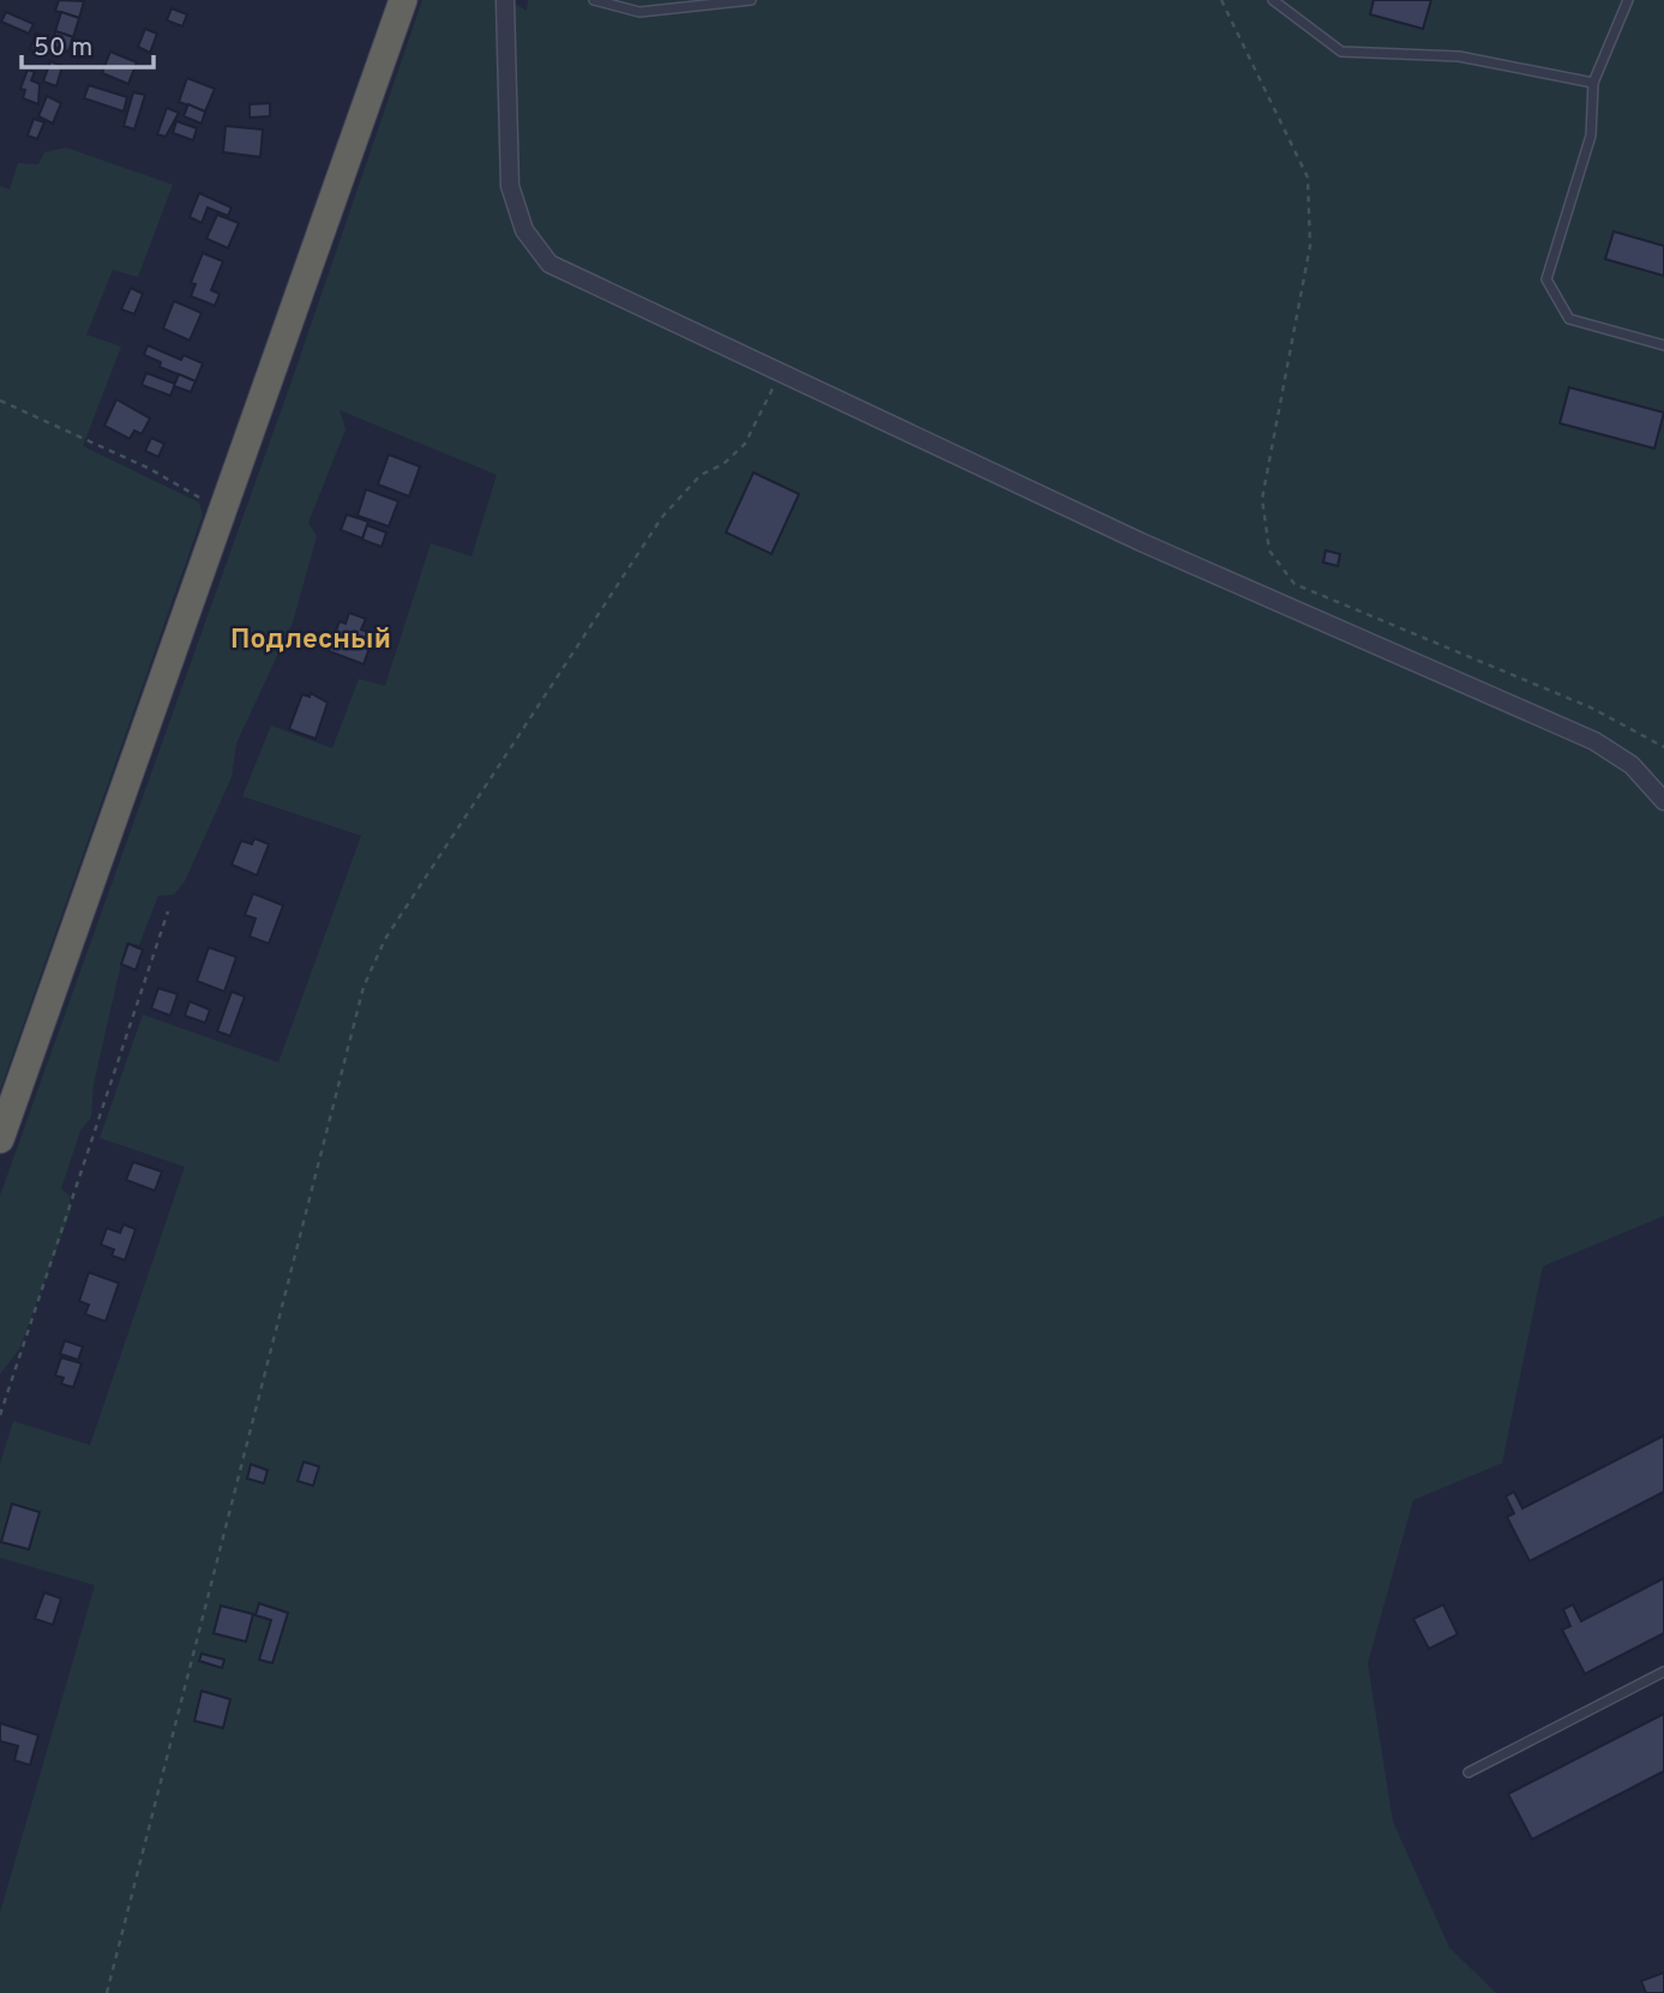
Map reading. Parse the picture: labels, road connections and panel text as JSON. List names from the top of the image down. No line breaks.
{"districts":["Подлесный"],"scale_bar":"50 m"}
